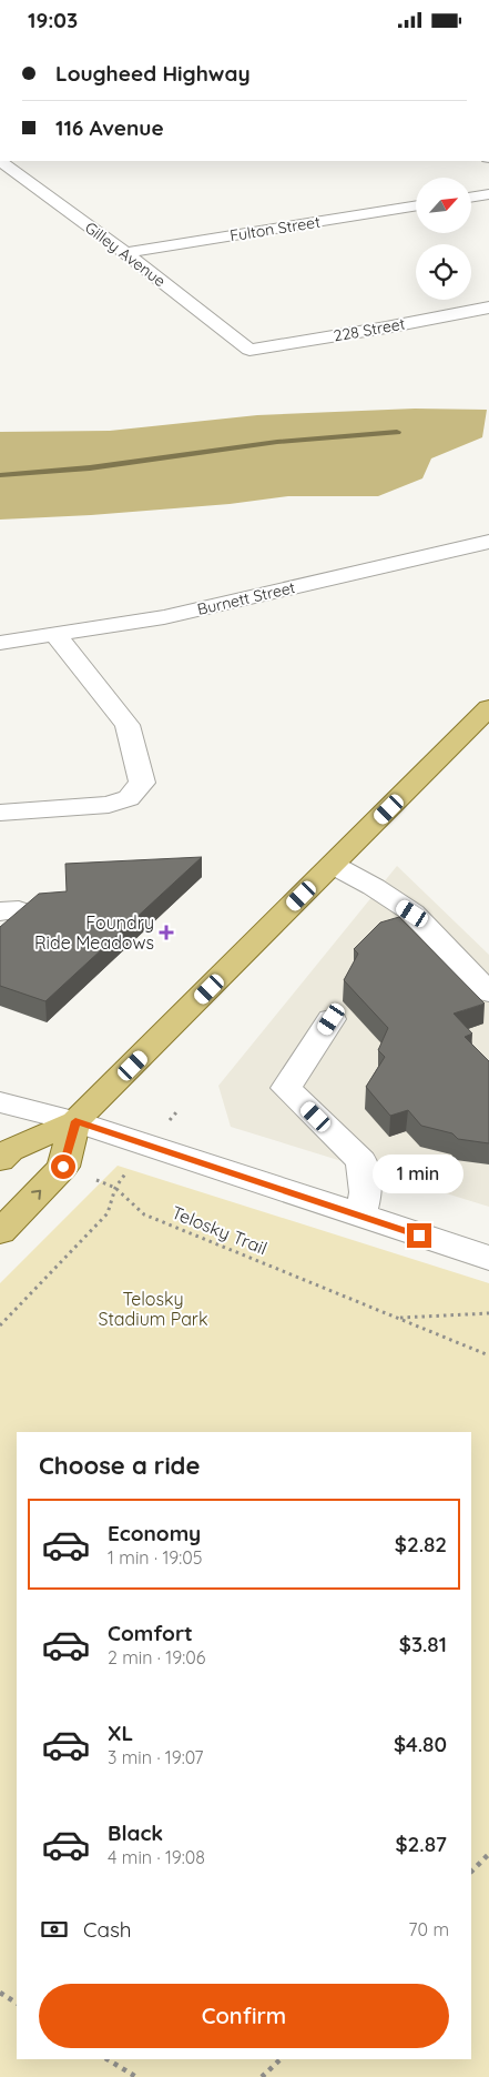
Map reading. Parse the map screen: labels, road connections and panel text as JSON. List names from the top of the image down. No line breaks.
{"streets":{"street":["Fulton Street","Gilley Avenue","228 Street","Burnett Street"],"path":["Telosky Trail"]},"crossings":[["Fulton Street","Gilley Avenue"],["Gilley Avenue","228 Street"]],"parks":["Telosky Stadium Park"],"places":{"health":["Foundry Ride Meadows"]},"north":"top right","page":{"status":"19:03","banner":["Lougheed Highway","116 Avenue"],"bubble":"1 min","heading":"Choose a ride","list":[{"name":"Economy","note":"1 min · 19:05","value":"$2.82"},{"name":"Comfort","note":"2 min · 19:06","value":"$3.81"},{"name":"XL","note":"3 min · 19:07","value":"$4.80"},{"name":"Black","note":"4 min · 19:08","value":"$2.87"}],"pay":["Cash","70 m"],"buttons":"Confirm"}}
